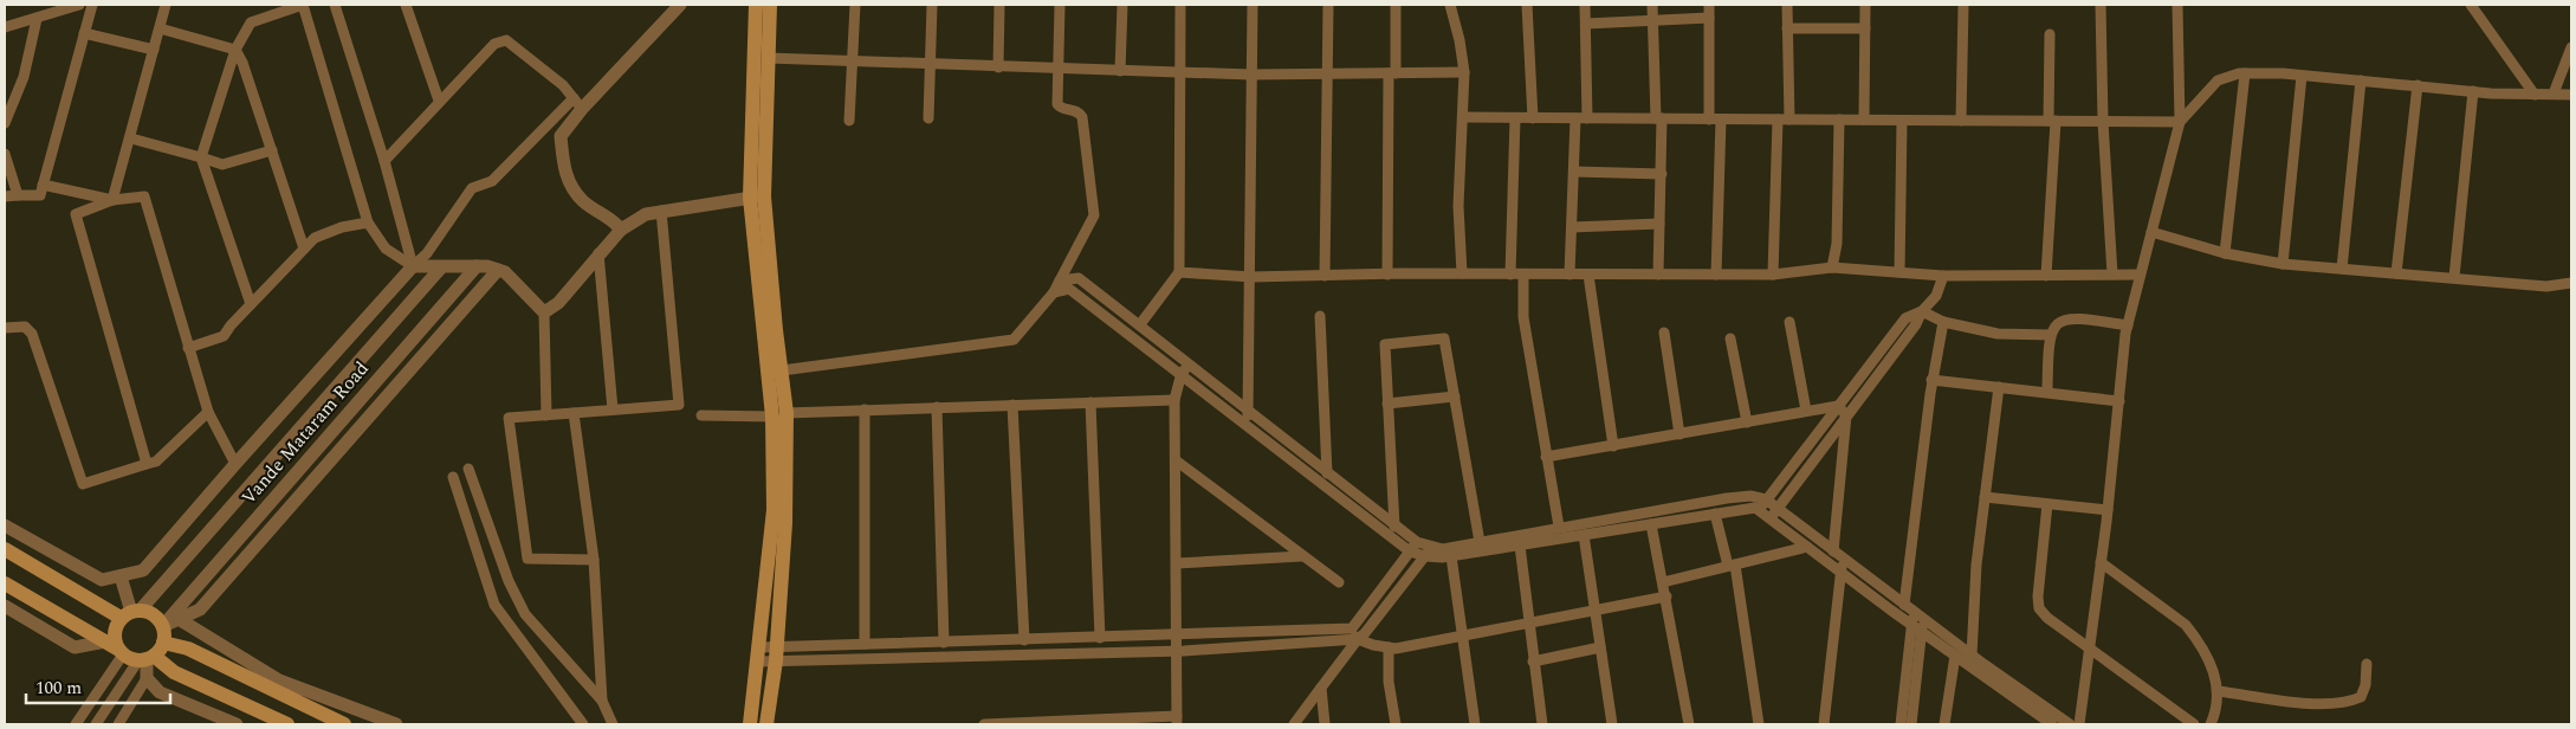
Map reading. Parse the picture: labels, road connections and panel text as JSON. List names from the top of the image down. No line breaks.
{"streets":{"street":["Vande Mataram Road"]},"scale_bar":"100 m"}
